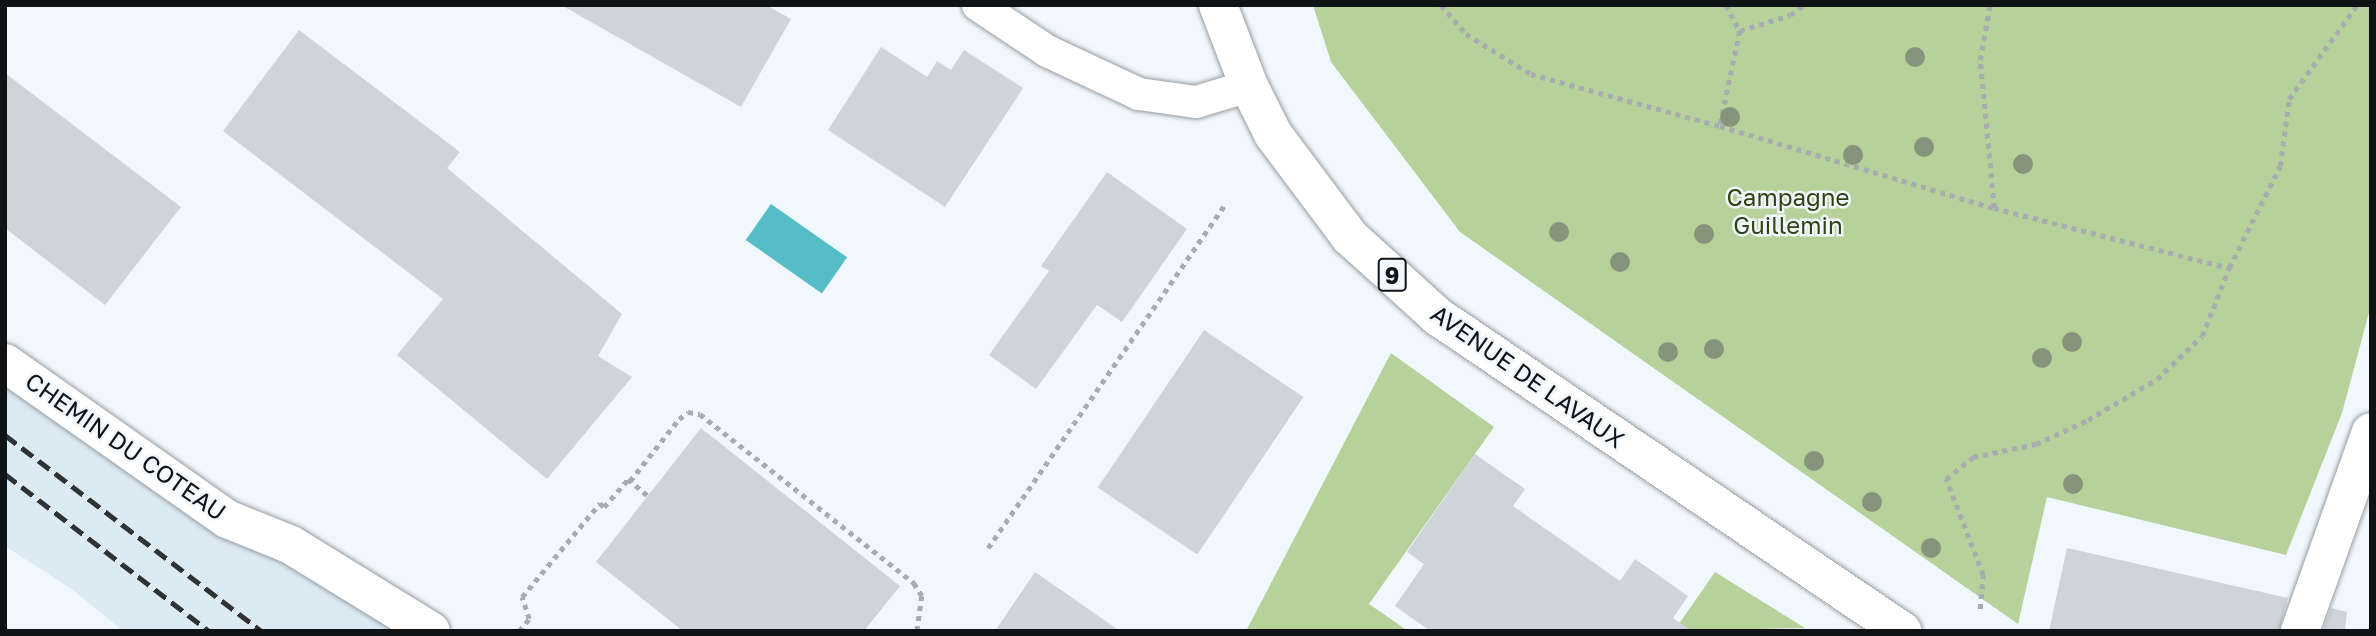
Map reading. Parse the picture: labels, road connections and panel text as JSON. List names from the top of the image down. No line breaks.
{"streets":{"main road":["9","AVENUE DE LAVAUX","CHEMIN DU COTEAU"]},"parks":["Campagne Guillemin"]}
